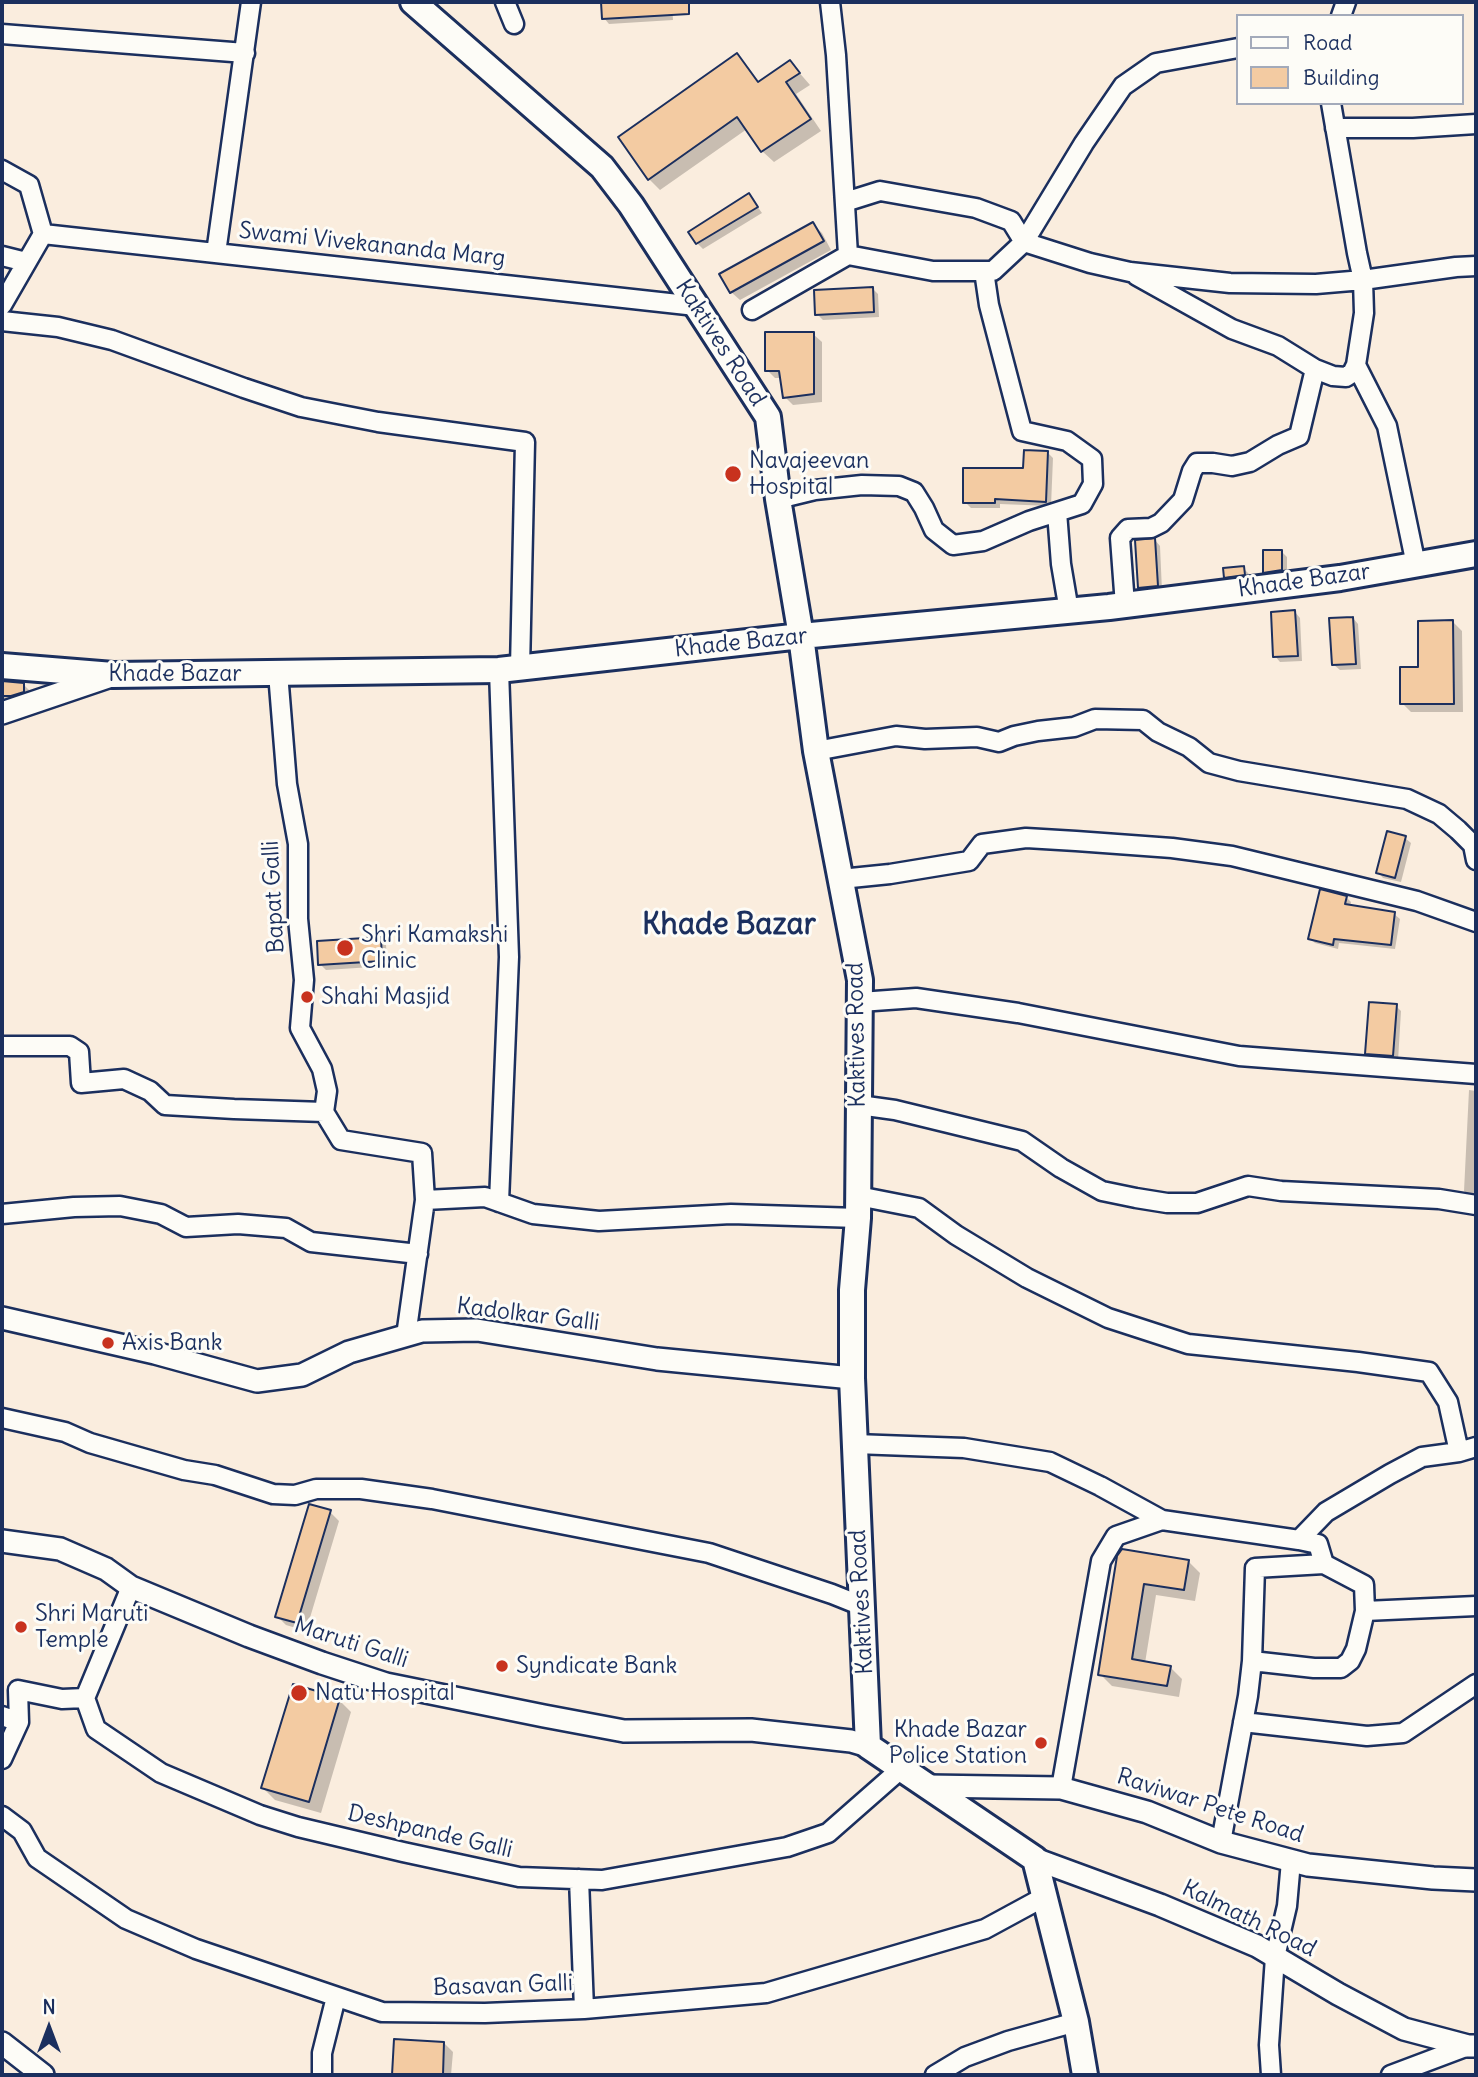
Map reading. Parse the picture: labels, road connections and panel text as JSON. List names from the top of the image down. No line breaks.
{"streets":{"main road":["Kaktives Road","Khade Bazar"],"street":["Swami Vivekananda Marg","Bapat Galli","Kadolkar Galli","Maruti Galli","Raviwar Pete Road","Deshpande Galli","Kalmath Road","Basavan Galli"]},"crossings":[["Swami Vivekananda Marg","Kaktives Road"],["Kaktives Road","Khade Bazar"],["Kaktives Road","Kadolkar Galli"],["Kaktives Road","Maruti Galli"],["Khade Bazar","Bapat Galli"]],"districts":["Khade Bazar"],"places":["Navajeevan Hospital","Shri Kamakshi Clinic","Shahi Masjid","Axis Bank","Shri Maruti Temple","Syndicate Bank","Natu Hospital","Khade Bazar Police Station"],"legend":["Road","Building"],"north":"top"}
